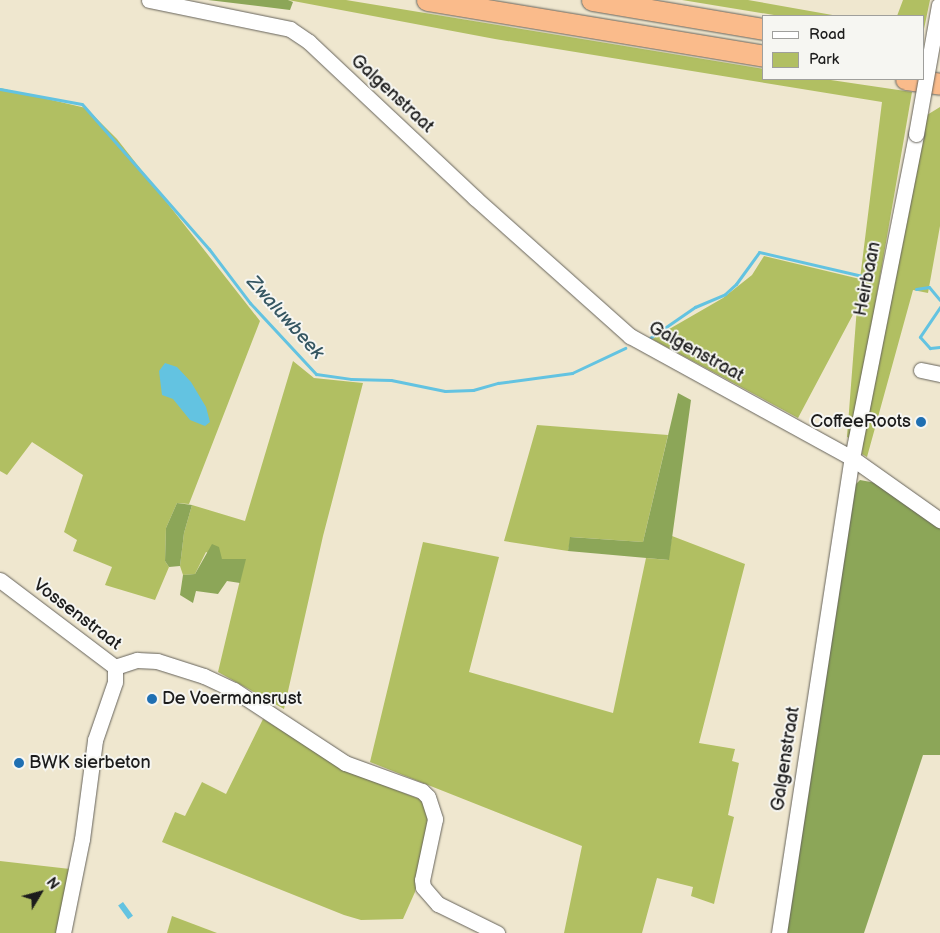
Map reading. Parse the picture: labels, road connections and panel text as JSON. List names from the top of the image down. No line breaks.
{"streets":{"street":["Galgenstraat","Heirbaan","Vossenstraat"]},"crossings":[["Galgenstraat","Heirbaan"]],"water":["Zwaluwbeek"],"places":["CoffeeRoots","De Voermansrust","BWK sierbeton"],"legend":["Road","Park"],"north":"top right"}
